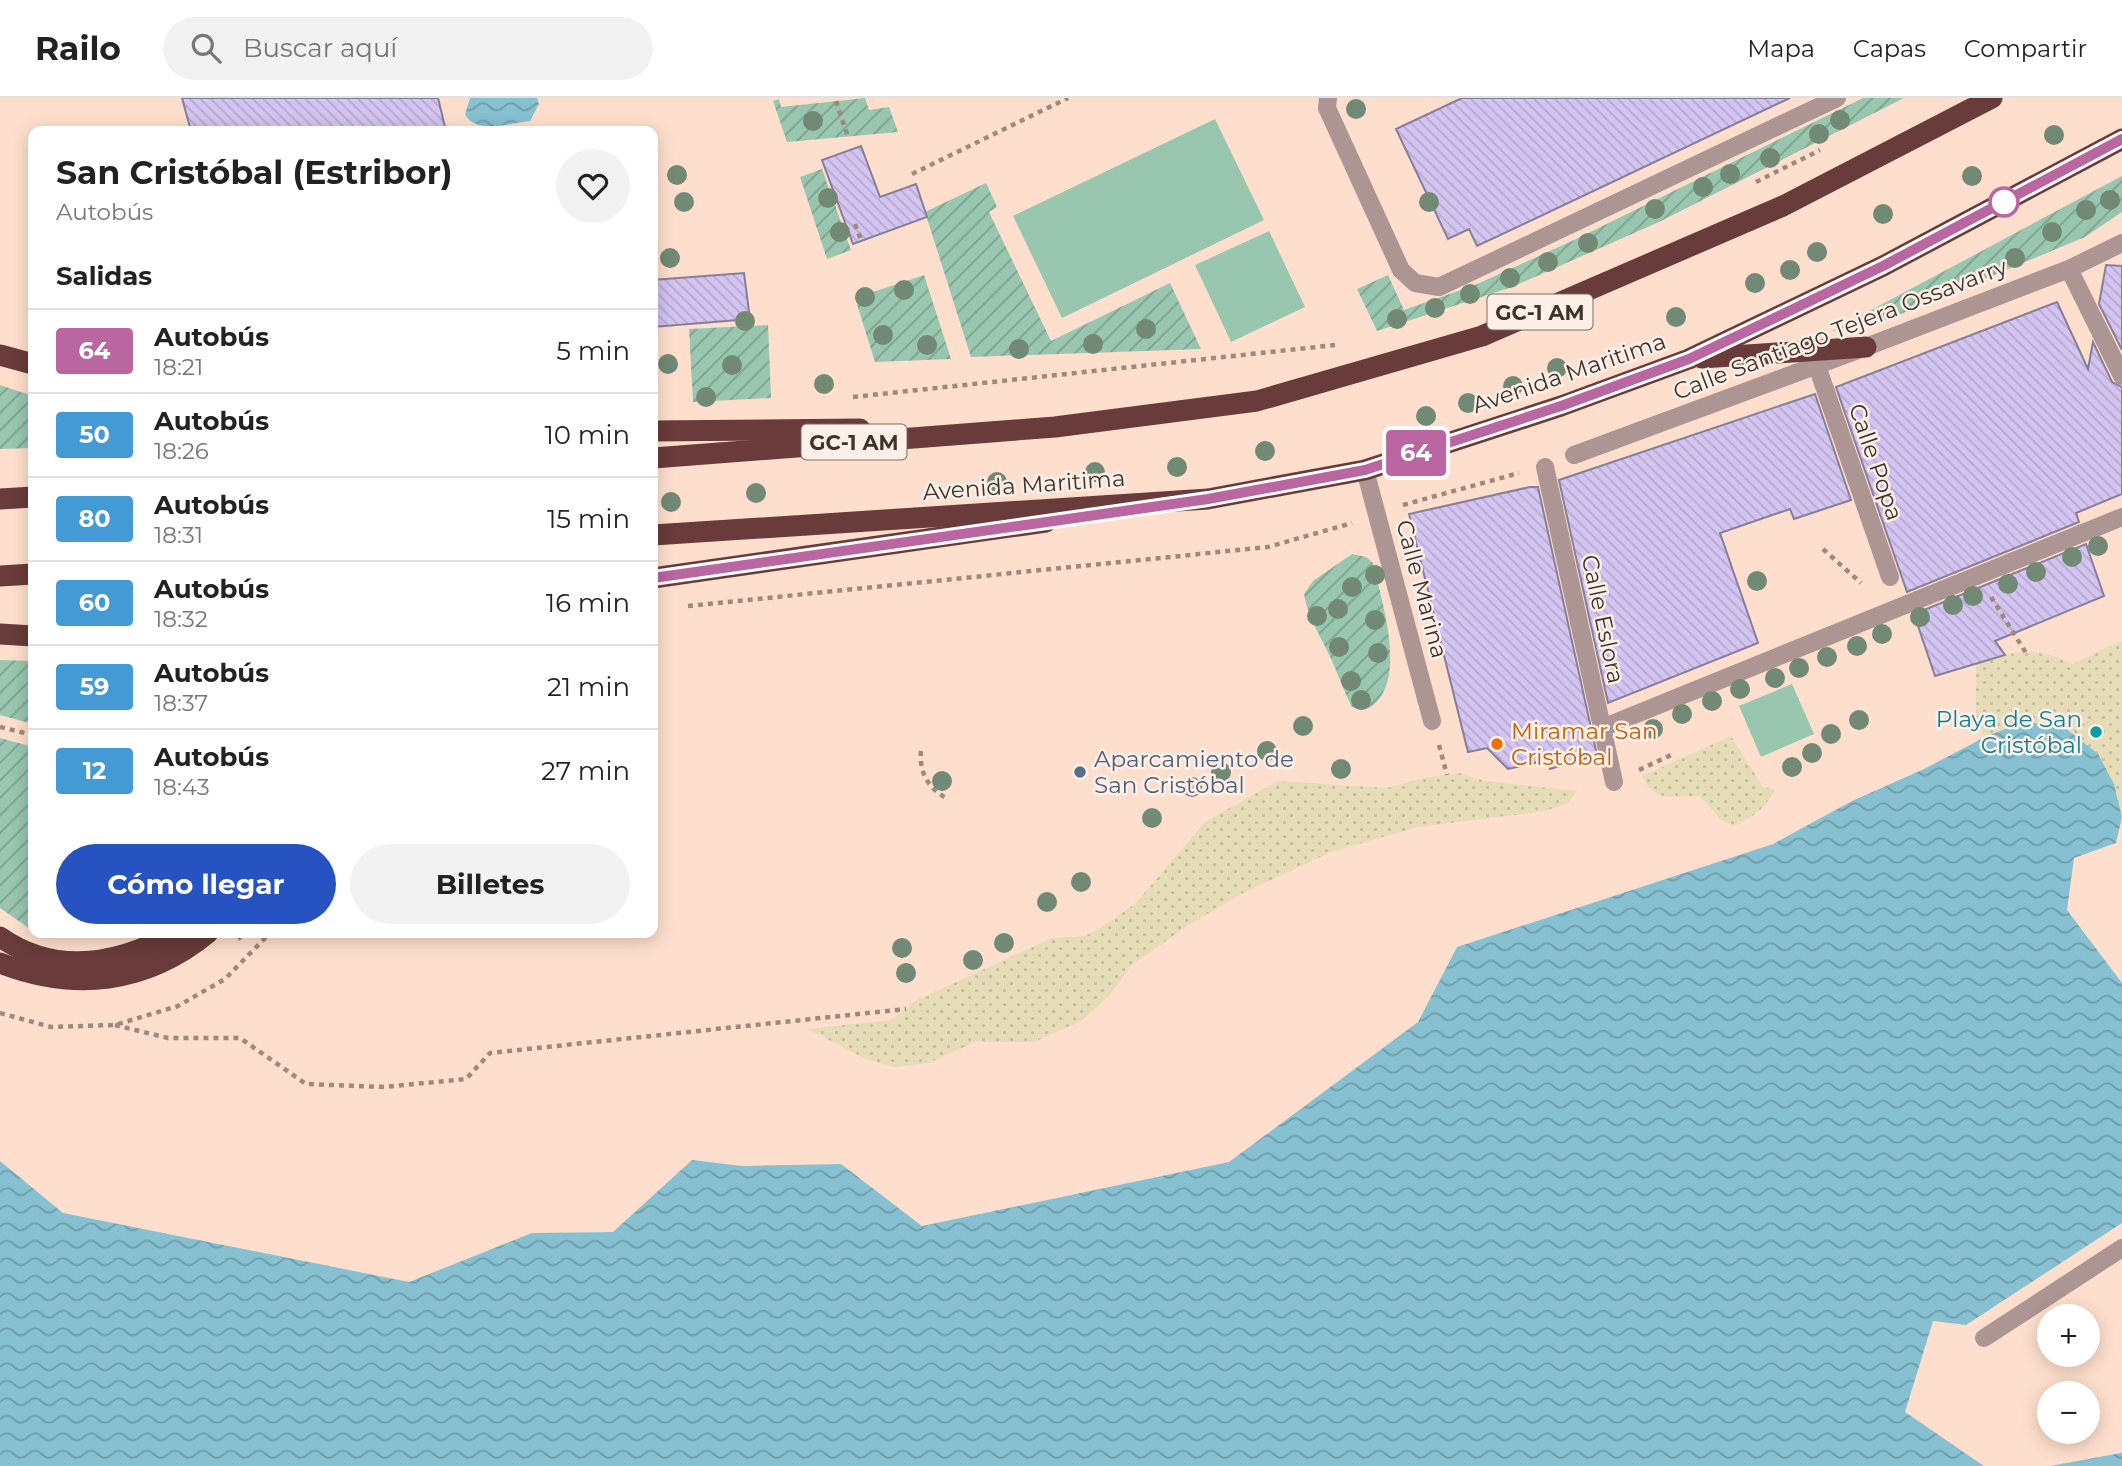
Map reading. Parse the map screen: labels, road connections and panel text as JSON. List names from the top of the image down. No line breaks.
{"streets":{"highway":["GC-1 AM","Avenida Maritima"],"street":["Calle Santiago Tejera Ossavarry","Calle Popa","Calle Marina","Calle Eslora"]},"crossings":[["Calle Santiago Tejera Ossavarry","Calle Popa"],["Avenida Maritima","Calle Marina"]],"places":["Playa de San Cristóbal","Miramar San Cristóbal","Aparcamiento de San Cristóbal"],"lines":["bus line 64"],"page":{"header":"Railo","search":"Buscar aquí","nav":["Mapa","Capas","Compartir"],"on_map":"64","heading":[["San Cristóbal (Estribor)","Autobús"],"Salidas"],"list":[{"mark":"64","name":"Autobús","note":"18:21","value":"5 min"},{"mark":"50","name":"Autobús","note":"18:26","value":"10 min"},{"mark":"80","name":"Autobús","note":"18:31","value":"15 min"},{"mark":"60","name":"Autobús","note":"18:32","value":"16 min"},{"mark":"59","name":"Autobús","note":"18:37","value":"21 min"},{"mark":"12","name":"Autobús","note":"18:43","value":"27 min"}],"buttons":["Cómo llegar","Billetes"],"map_buttons":["+","−"]}}
